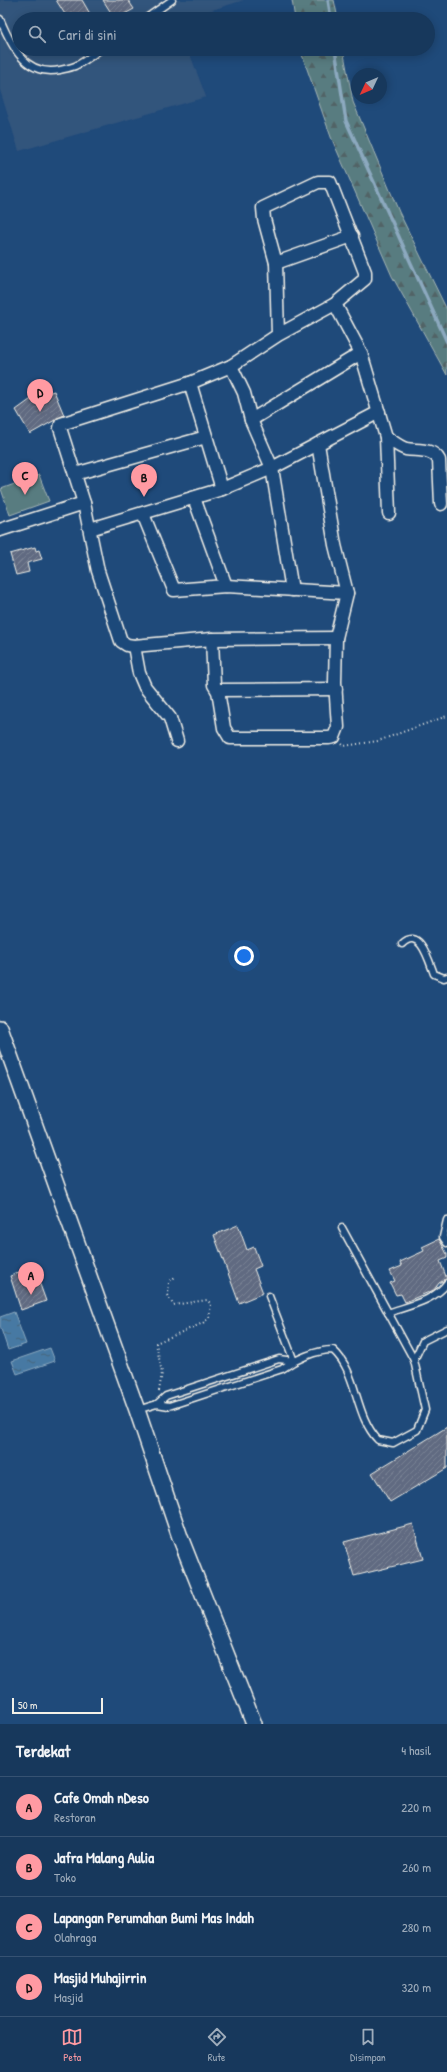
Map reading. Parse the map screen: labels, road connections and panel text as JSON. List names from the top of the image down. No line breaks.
{"scale_bar":"50 m","north":"bottom left","page":{"search":"Cari di sini","pins":["D","C","B","A"],"scale":"50 m","heading":["Terdekat","4 hasil"],"list":[{"mark":"A","name":"Cafe Omah nDeso","note":"Restoran","value":"220 m"},{"mark":"B","name":"Jafra Malang Aulia","note":"Toko","value":"260 m"},{"mark":"C","name":"Lapangan Perumahan Bumi Mas Indah","note":"Olahraga","value":"280 m"},{"mark":"D","name":"Masjid Muhajirrin","note":"Masjid","value":"320 m"}],"nav":["Peta","Rute","Disimpan"]}}
